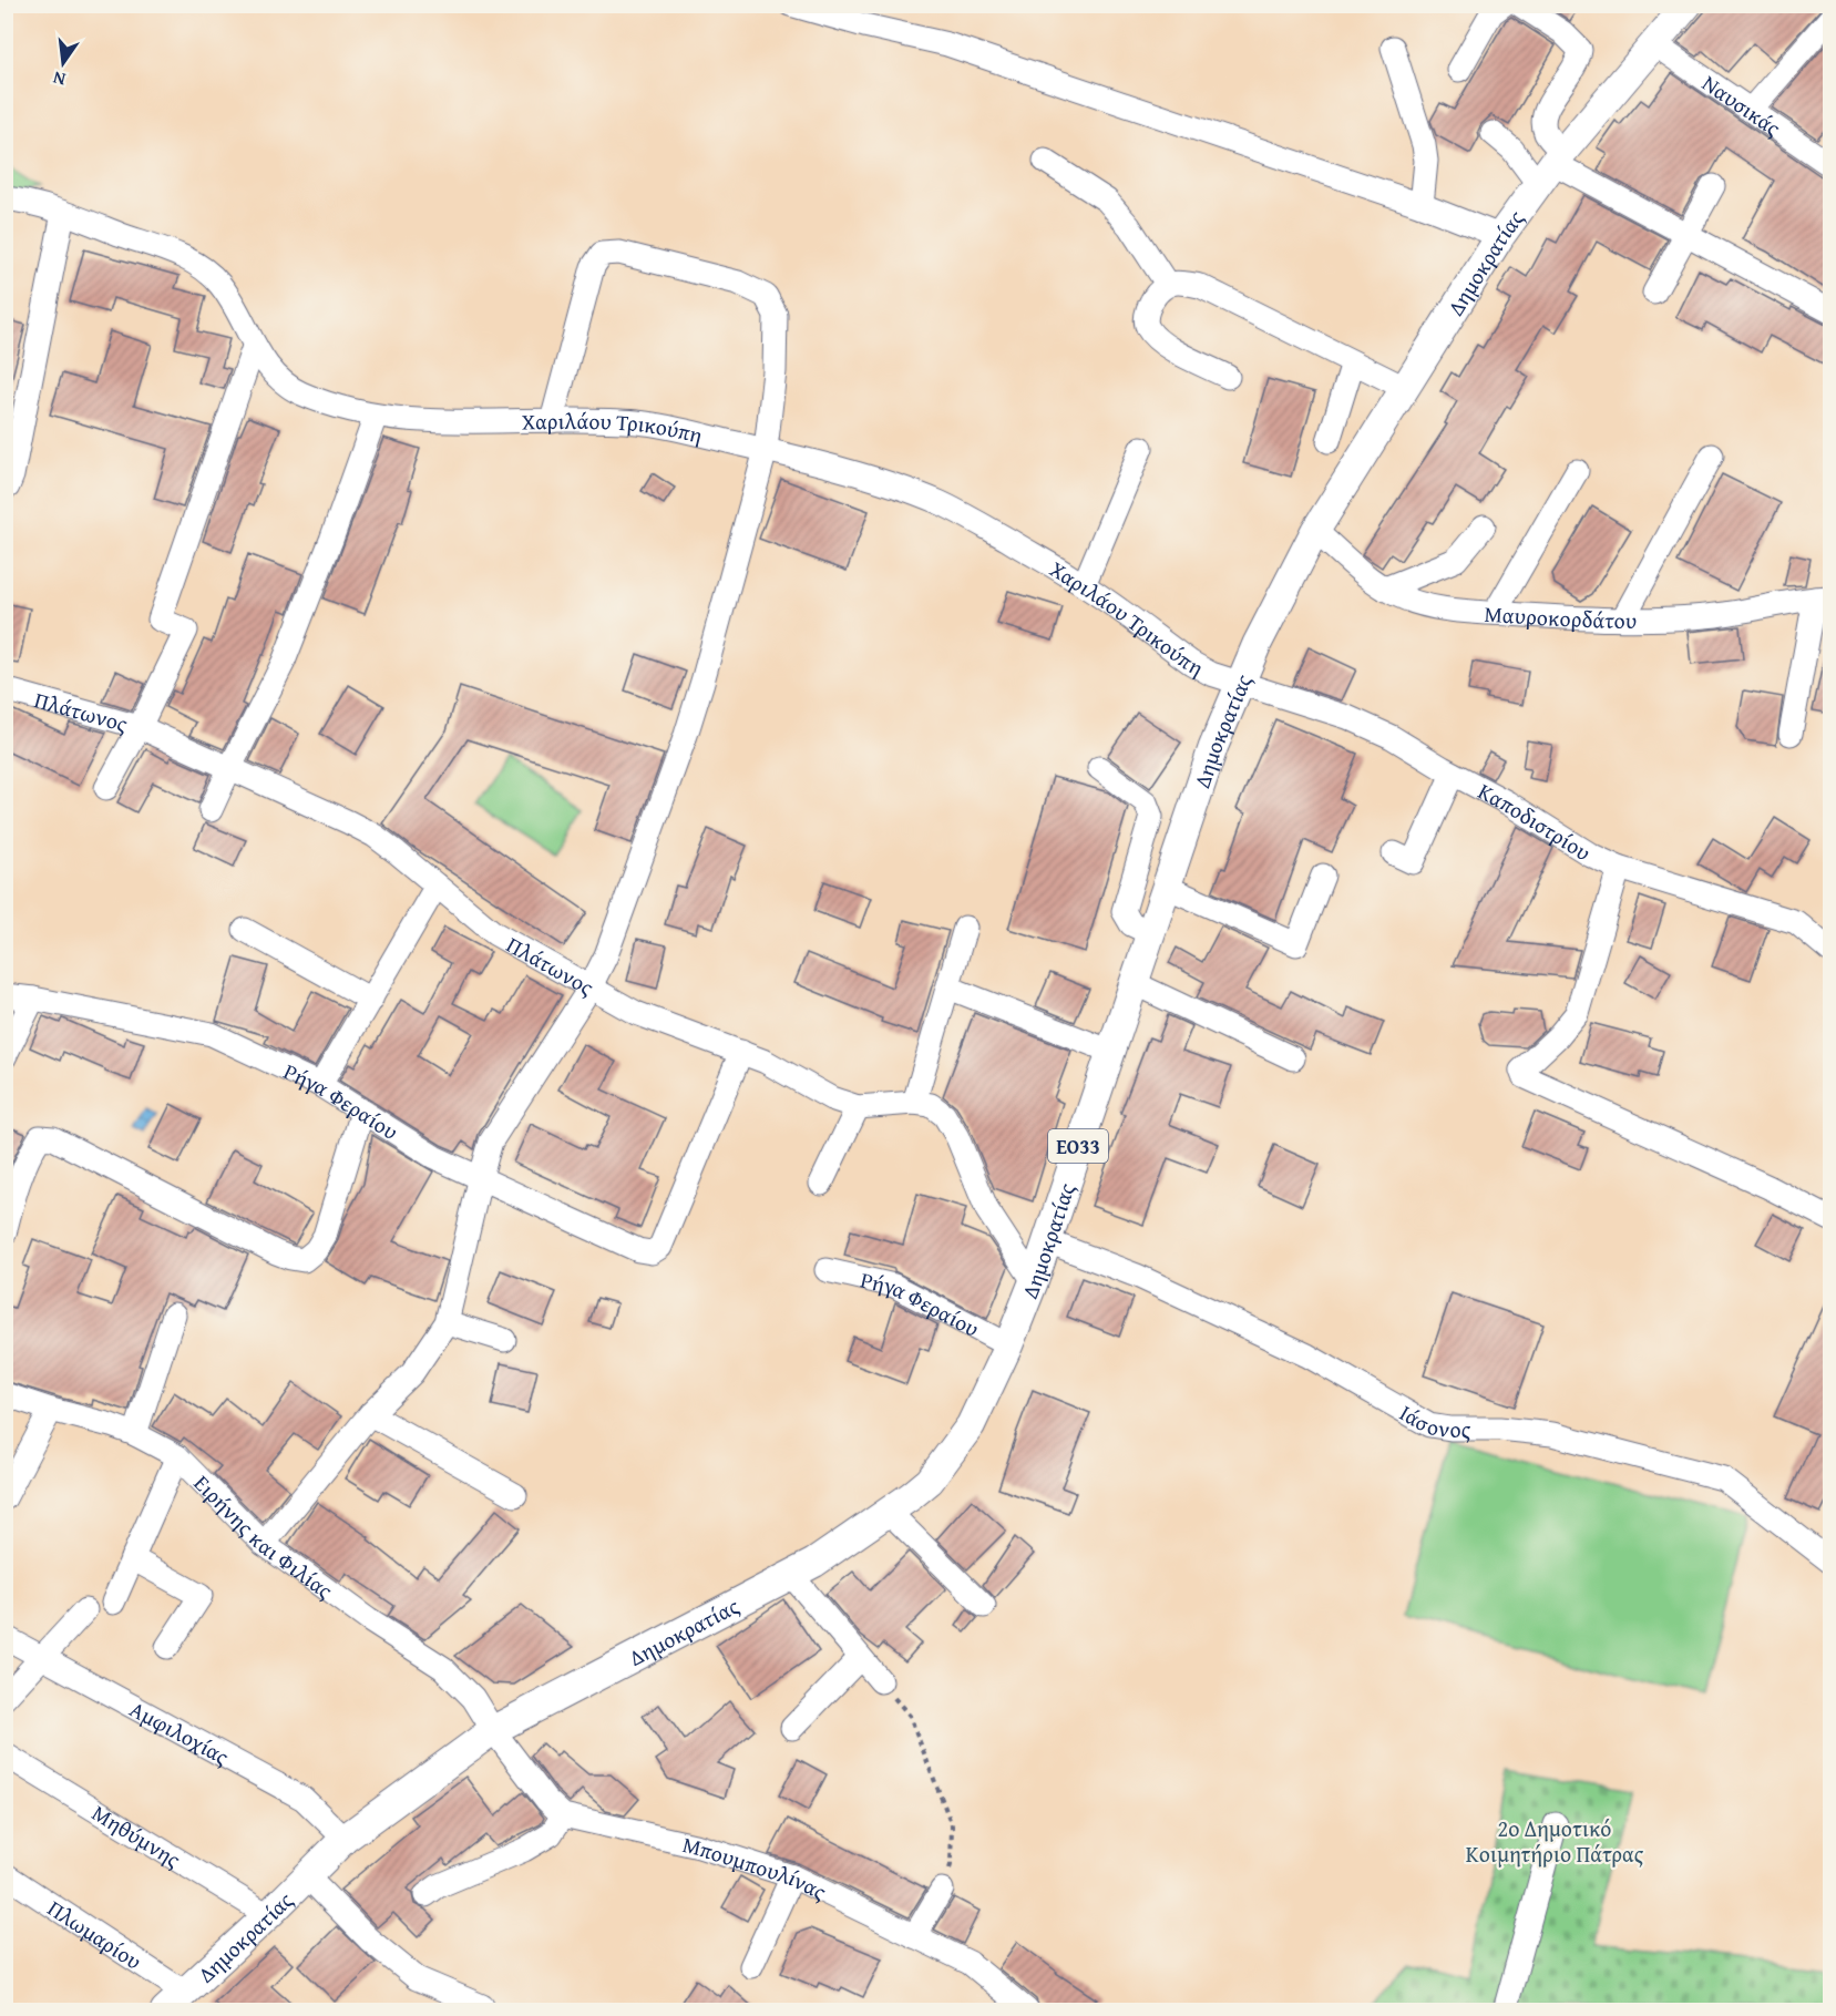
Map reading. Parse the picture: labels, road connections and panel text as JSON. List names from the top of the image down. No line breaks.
{"streets":{"main road":["Δημοκρατίας","ΕΟ33"],"street":["Ναυσικάς","Χαριλάου Τρικούπη","Μαυροκορδάτου","Πλάτωνος","Καποδιστρίου","Ρήγα Φεραίου","Ιάσονος","Ειρήνης και Φιλίας","Αμφιλοχίας","Μηθύμνης","Μπουμπουλίνας","Πλωμαρίου"]},"crossings":[["Ναυσικάς","Δημοκρατίας"],["Δημοκρατίας","Χαριλάου Τρικούπη"],["Δημοκρατίας","Μαυροκορδάτου"],["Δημοκρατίας","Πλάτωνος"],["Δημοκρατίας","Καποδιστρίου"],["Δημοκρατίας","Ρήγα Φεραίου"],["Δημοκρατίας","Ιάσονος"],["Δημοκρατίας","Ειρήνης και Φιλίας"],["Δημοκρατίας","Αμφιλοχίας"],["Δημοκρατίας","Μηθύμνης"],["Δημοκρατίας","Πλωμαρίου"],["Χαριλάου Τρικούπη","Καποδιστρίου"],["Πλάτωνος","Ρήγα Φεραίου"]],"parks":["2o Δημοτικό Κοιμητήριο Πάτρας"],"north":"bottom"}
